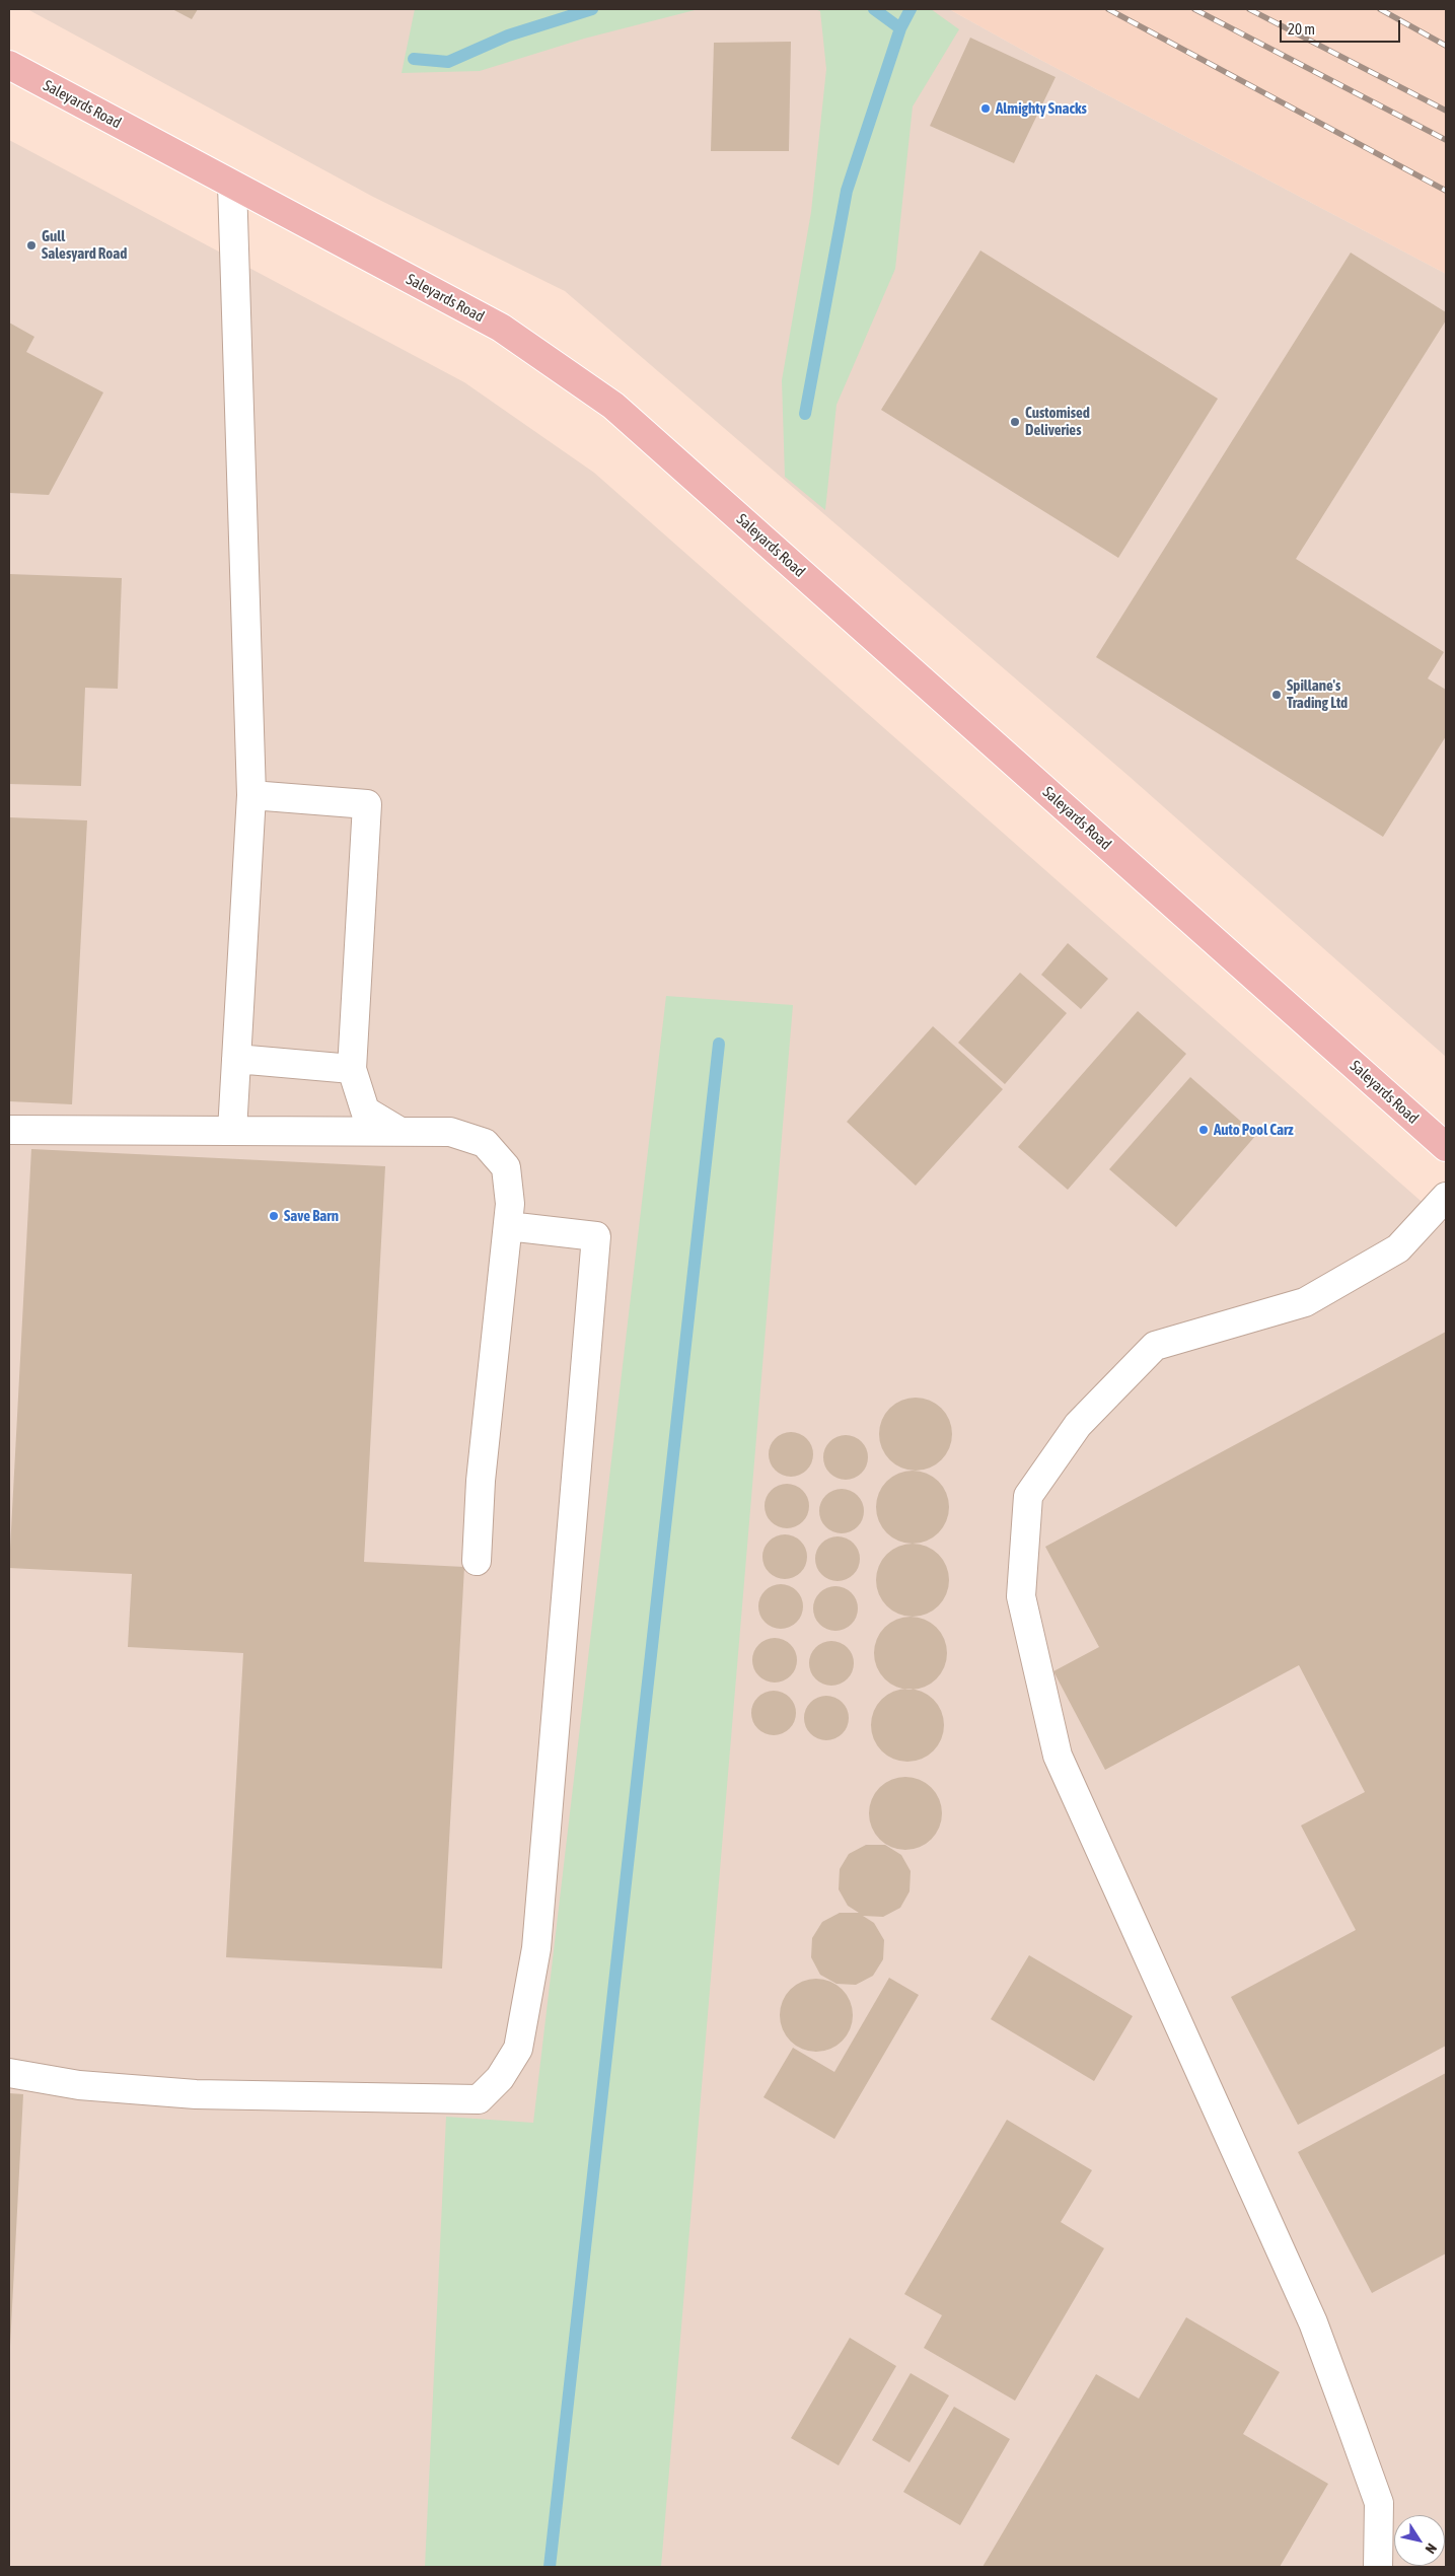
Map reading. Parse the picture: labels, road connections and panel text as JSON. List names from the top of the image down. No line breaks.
{"streets":{"main road":["Saleyards Road"]},"places":["Almighty Snacks","Gull Salesyard Road","Customised Deliveries","Spillane's Trading Ltd","Auto Pool Carz","Save Barn"],"scale_bar":"20 m","north":"bottom right"}
